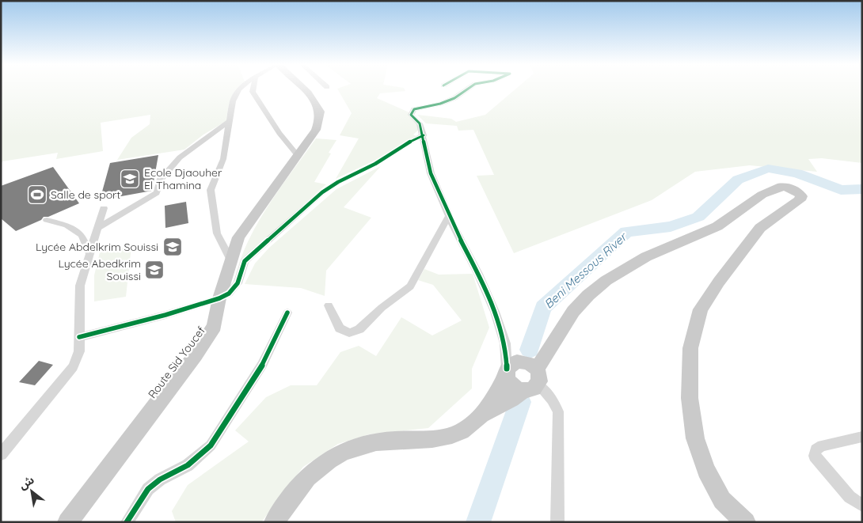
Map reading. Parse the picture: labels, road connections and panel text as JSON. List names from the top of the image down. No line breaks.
{"streets":{"main road":["Route Sid Youcef"]},"water":["Beni Messous River"],"places":{"school or university":["Ecole Djaouher El Thamina","Lycée Abdelkrim Souissi","Lycée Abedkrim Souissi"],"sports":["Salle de sport"]},"north":"top left"}
